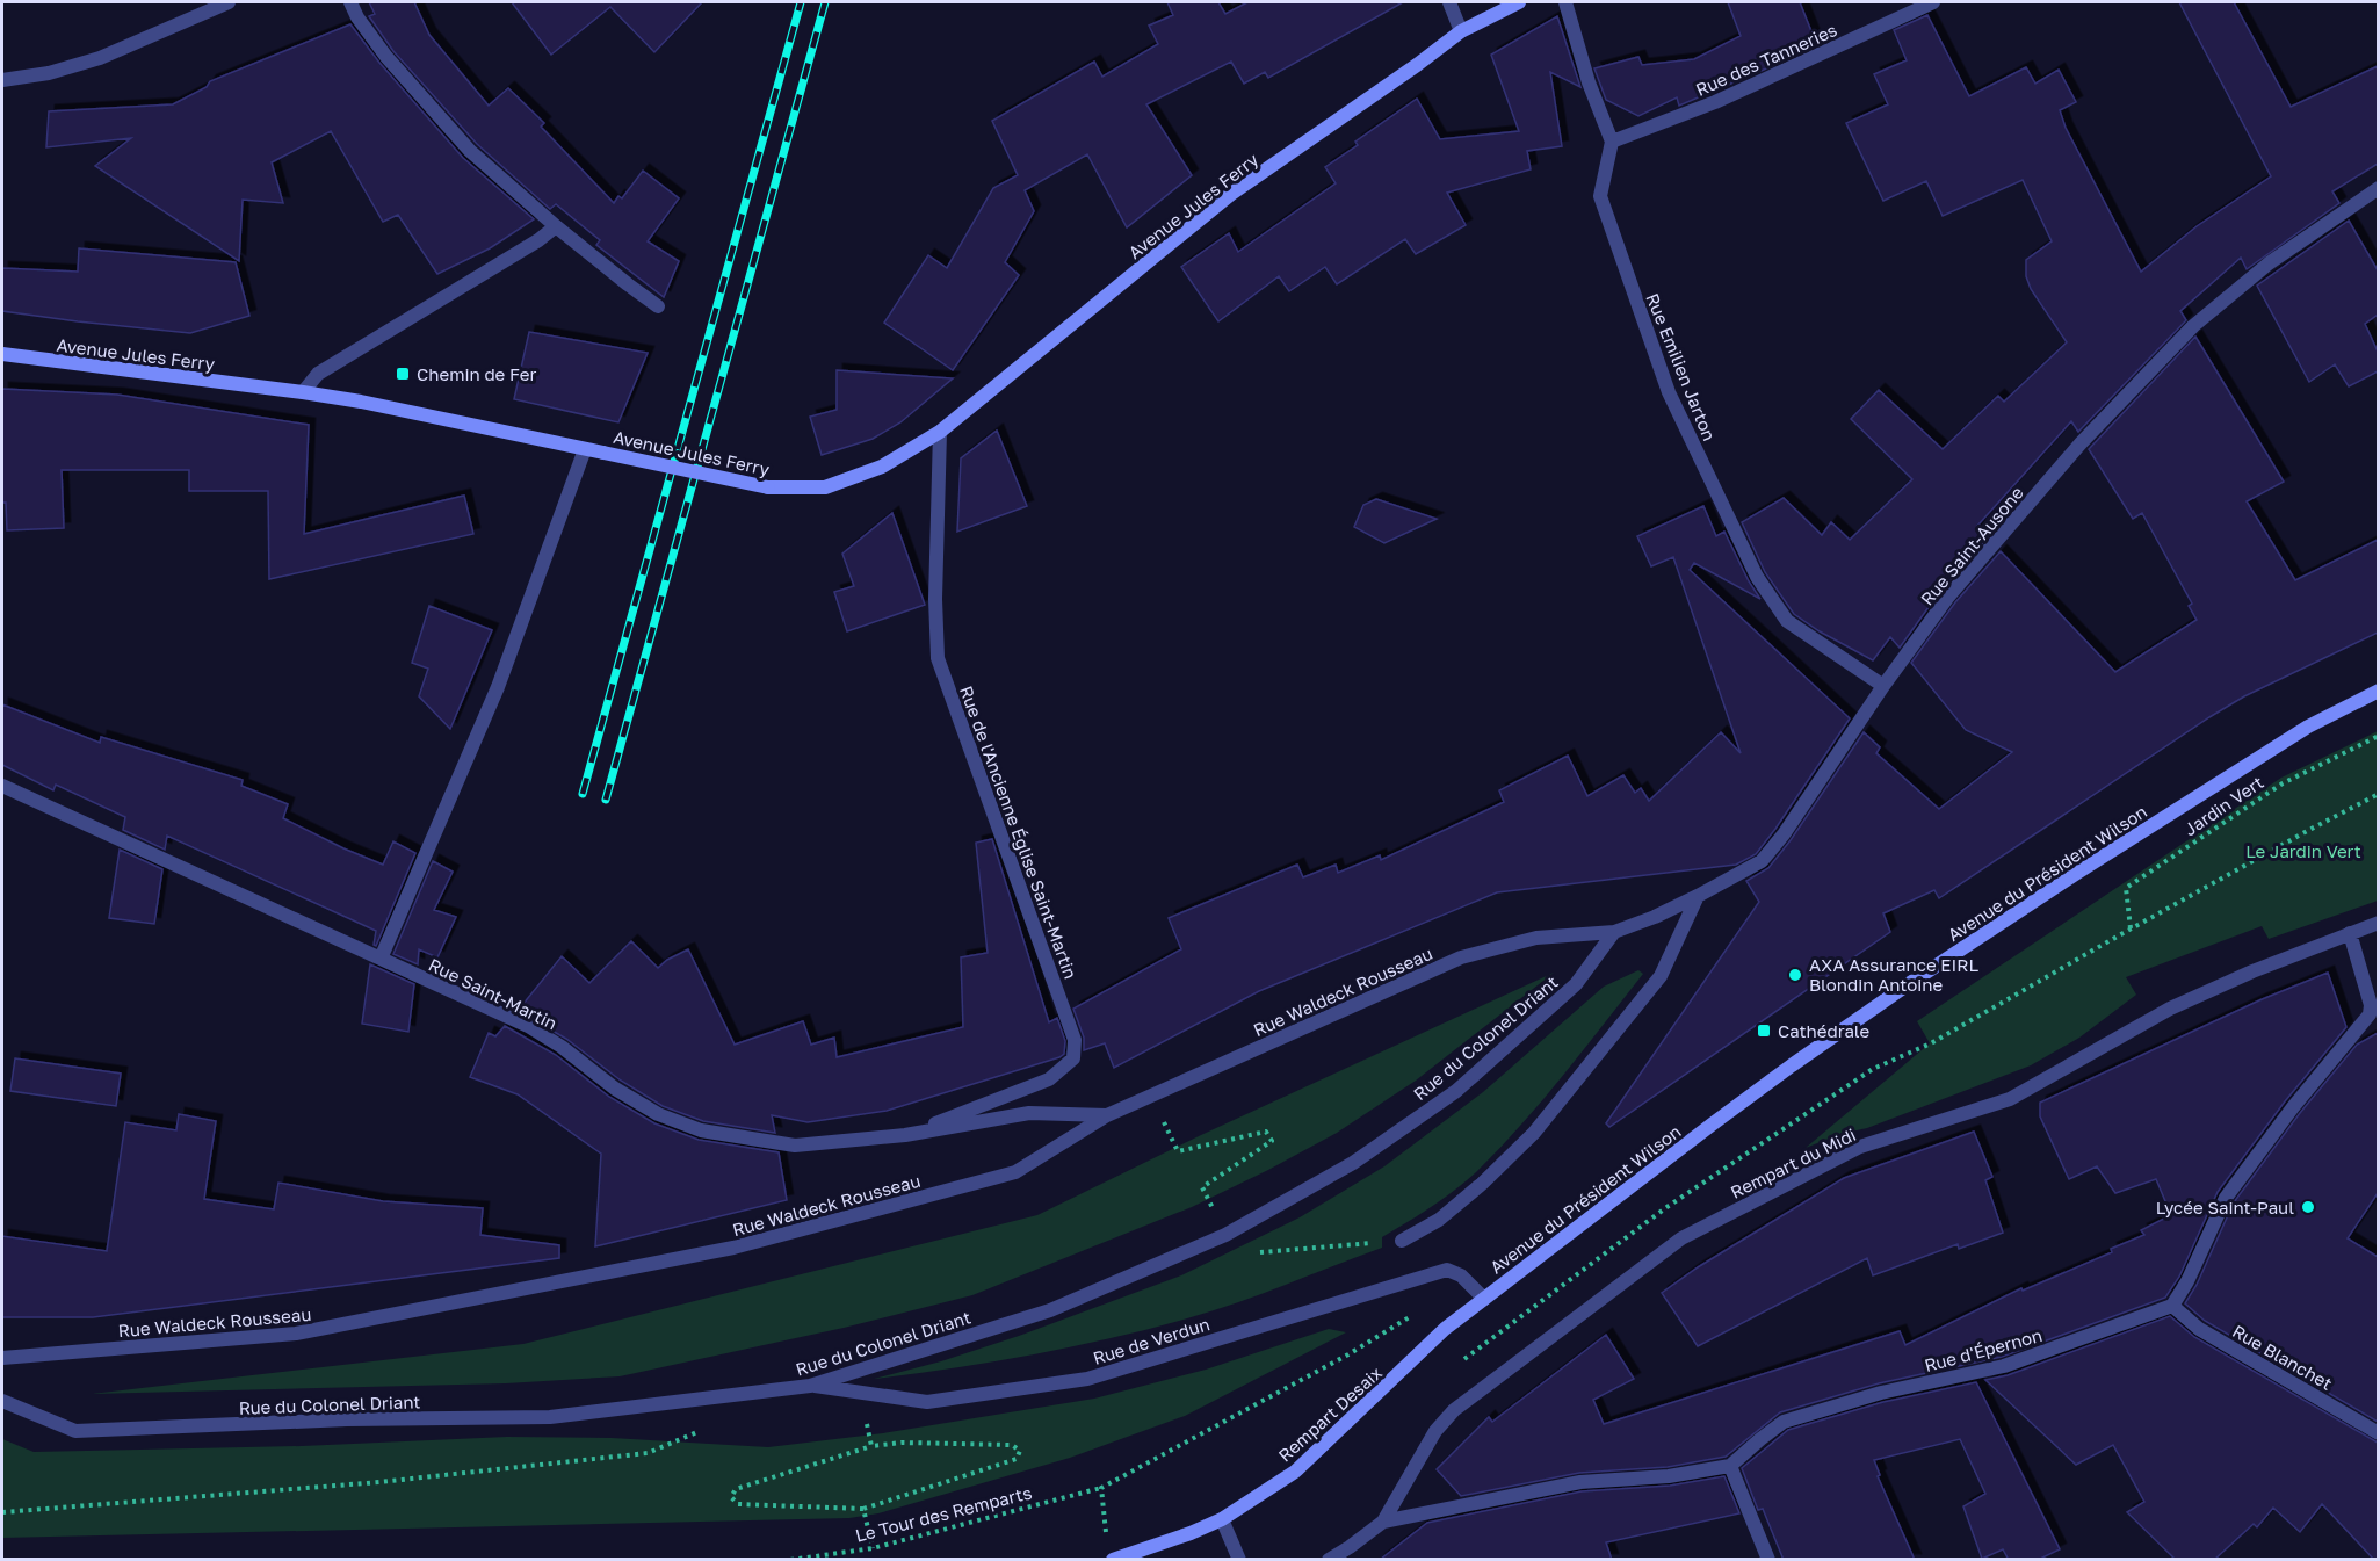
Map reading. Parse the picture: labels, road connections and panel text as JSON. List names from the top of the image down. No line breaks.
{"streets":{"street":["Rue des Tanneries","Avenue Jules Ferry","Rue Emilien Jarton","Rue Saint-Ausone","Rue de l'Ancienne Église Saint-Martin","Avenue du Président Wilson","Rue Waldeck Rousseau","Rue Saint-Martin","Rue du Colonel Driant","Rempart du Midi","Rue de Verdun","Rue d'Épernon","Rue Blanchet","Rempart Desaix"],"path":["Jardin Vert","Le Tour des Remparts"]},"crossings":[["Rue des Tanneries","Rue Emilien Jarton"],["Avenue Jules Ferry","Rue de l'Ancienne Église Saint-Martin"],["Rue Emilien Jarton","Rue Saint-Ausone"],["Rue Saint-Ausone","Rue Waldeck Rousseau"],["Rue Saint-Ausone","Rue du Colonel Driant"],["Rue de l'Ancienne Église Saint-Martin","Rue Saint-Martin"],["Avenue du Président Wilson","Rue de Verdun"],["Avenue du Président Wilson","Rempart Desaix"],["Rue Waldeck Rousseau","Rue Saint-Martin"],["Rue Waldeck Rousseau","Rue du Colonel Driant"],["Rue du Colonel Driant","Rue de Verdun"],["Rue d'Épernon","Rue Blanchet"]],"parks":["Le Jardin Vert"],"places":{"transit":["Chemin de Fer","Cathédrale"],"other":["AXA Assurance EIRL Blondin Antoine","Lycée Saint-Paul"]}}
